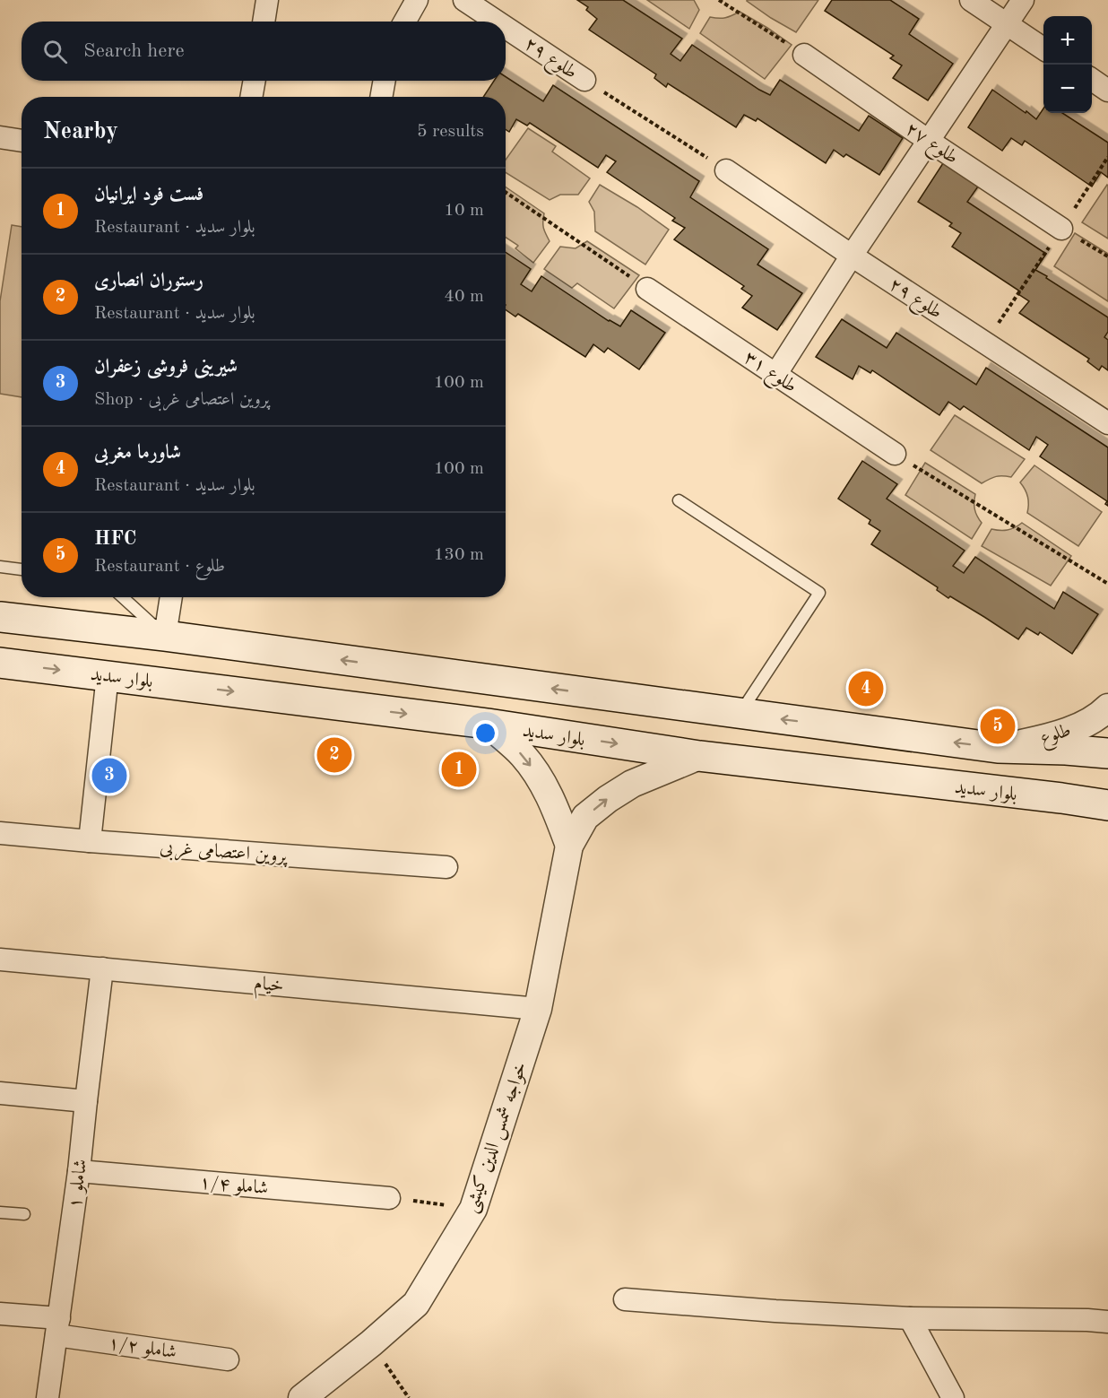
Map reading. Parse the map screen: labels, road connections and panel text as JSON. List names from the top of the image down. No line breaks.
{"streets":{"main road":["بلوار سدید"],"street":["طلوع ۲۹","طلوع ۲۷","طلوع ۳۱","طلوع","پروین اعتصامی غربی","خیام","خواجه شمس الدين كيشی","شاملو ۱","شاملو ۱/۴","شاملو ۱/۲"]},"crossings":[["بلوار سدید","خواجه شمس الدين كيشی"],["خیام","خواجه شمس الدين كيشی"],["خیام","شاملو ۱"],["شاملو ۱","شاملو ۱/۴"],["شاملو ۱","شاملو ۱/۲"]],"page":{"map_buttons":["+","−"],"search":"Search here","heading":["Nearby","5 results"],"list":[{"mark":"1","name":"فست فود ایرانیان","note":"Restaurant · بلوار سدید","value":"10 m"},{"mark":"2","name":"رستوران انصاری","note":"Restaurant · بلوار سدید","value":"40 m"},{"mark":"3","name":"شیرینی فروشی زعفران","note":"Shop · پروین اعتصامی غربی","value":"100 m"},{"mark":"4","name":"شاورما مغربی","note":"Restaurant · بلوار سدید","value":"100 m"},{"mark":"5","name":"HFC","note":"Restaurant · طلوع","value":"130 m"}],"pins":["4","5","2","1","3"]}}
